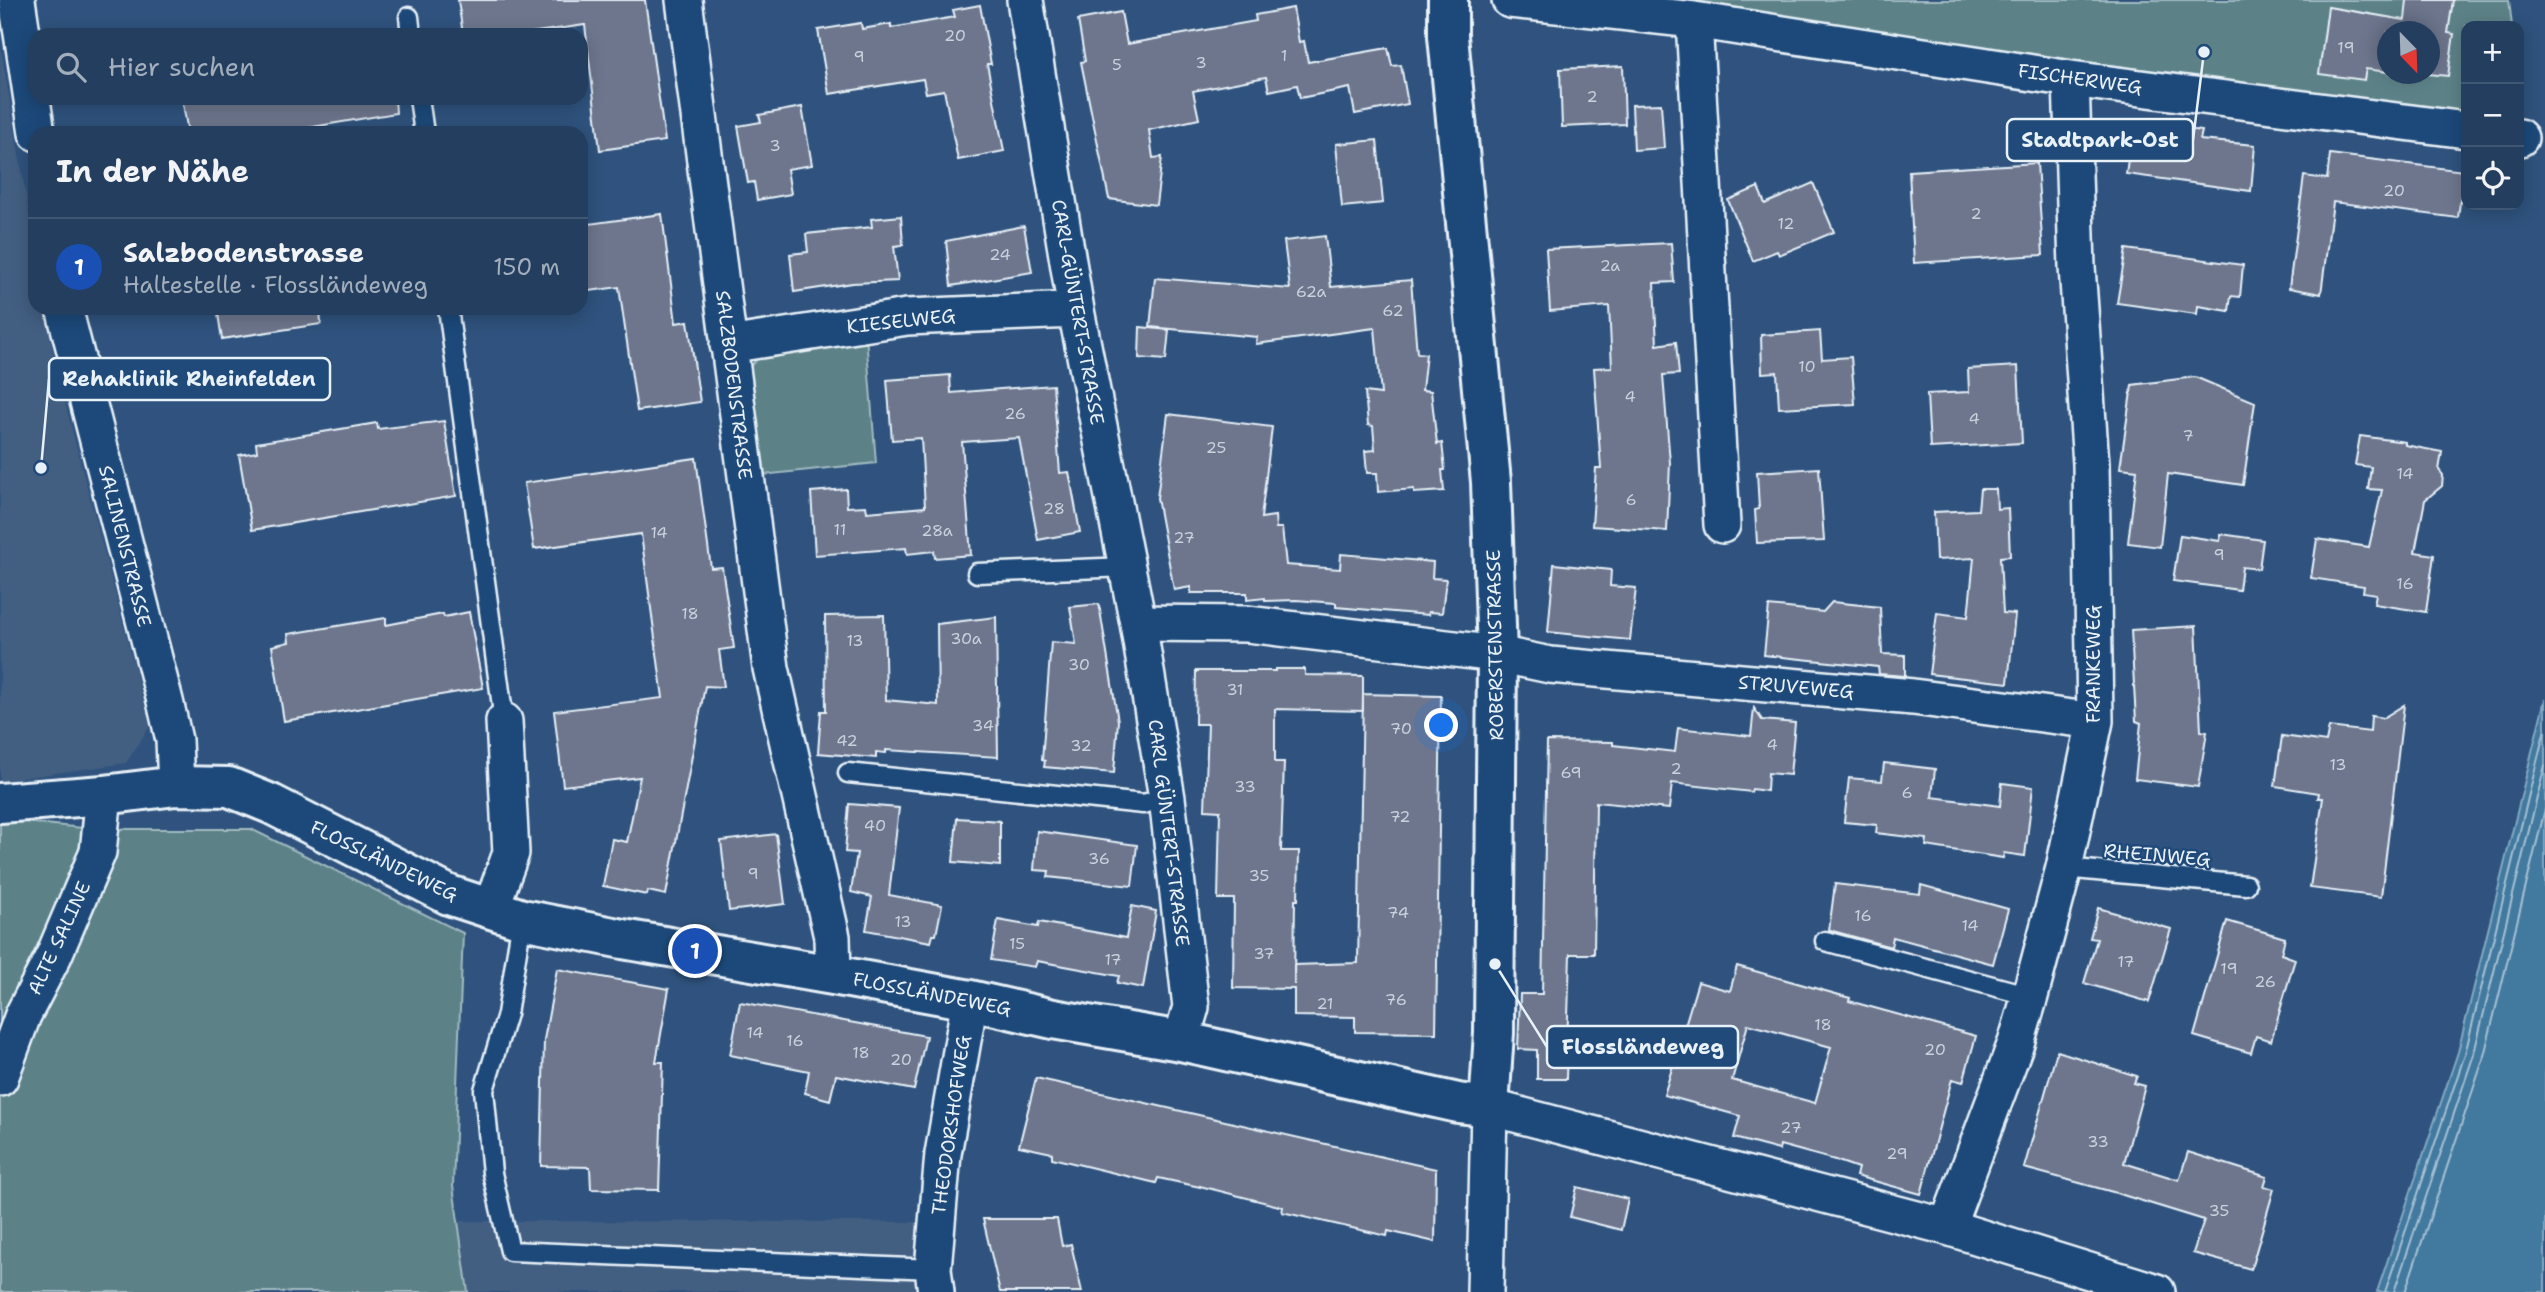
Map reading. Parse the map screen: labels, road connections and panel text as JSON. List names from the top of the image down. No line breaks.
{"streets":{"street":["FISCHERWEG","CARL-GÜNTERT-STRASSE","KIESELWEG","SALZBODENSTRASSE","SALINENSTRASSE","ROBERSTENSTRASSE","FRANKEWEG","STRUVEWEG","CARL GÜNTERT-STRASSE","FLOSSLÄNDEWEG","ALTE SALINE","THEODORSHOFWEG"],"lane":["RHEINWEG"]},"crossings":[["FISCHERWEG","FRANKEWEG"],["CARL-GÜNTERT-STRASSE","KIESELWEG"],["CARL-GÜNTERT-STRASSE","STRUVEWEG"],["CARL-GÜNTERT-STRASSE","CARL GÜNTERT-STRASSE"],["KIESELWEG","SALZBODENSTRASSE"],["SALZBODENSTRASSE","FLOSSLÄNDEWEG"],["SALINENSTRASSE","FLOSSLÄNDEWEG"],["ROBERSTENSTRASSE","STRUVEWEG"],["ROBERSTENSTRASSE","FLOSSLÄNDEWEG"],["FRANKEWEG","STRUVEWEG"],["FRANKEWEG","RHEINWEG"],["FRANKEWEG","FLOSSLÄNDEWEG"],["STRUVEWEG","CARL GÜNTERT-STRASSE"],["CARL GÜNTERT-STRASSE","FLOSSLÄNDEWEG"],["FLOSSLÄNDEWEG","ALTE SALINE"],["FLOSSLÄNDEWEG","THEODORSHOFWEG"]],"places":["Stadtpark-Ost","Rehaklinik Rheinfelden","Flossländeweg"],"house_numbers":["20","19","1","9","3","5","2","3","20","2","12","24","2a","62a","62","10","4","26","4","7","25","14","6","28","11","28a","14","27","9","16","18","30a","13","30","31","34","70","42","4","32","13","2","69","33","6","72","40","36","9","35","74","16","13","14","15","37","17","17","19","26","76","21","18","14","16","20","18","20","27","33","29","35"],"north":"bottom right","page":{"map_buttons":["+","−"],"search":"Hier suchen","heading":"In der Nähe","list":[{"mark":"1","name":"Salzbodenstrasse","note":"Haltestelle · Flossländeweg","value":"150 m"}],"pins":"1"}}
